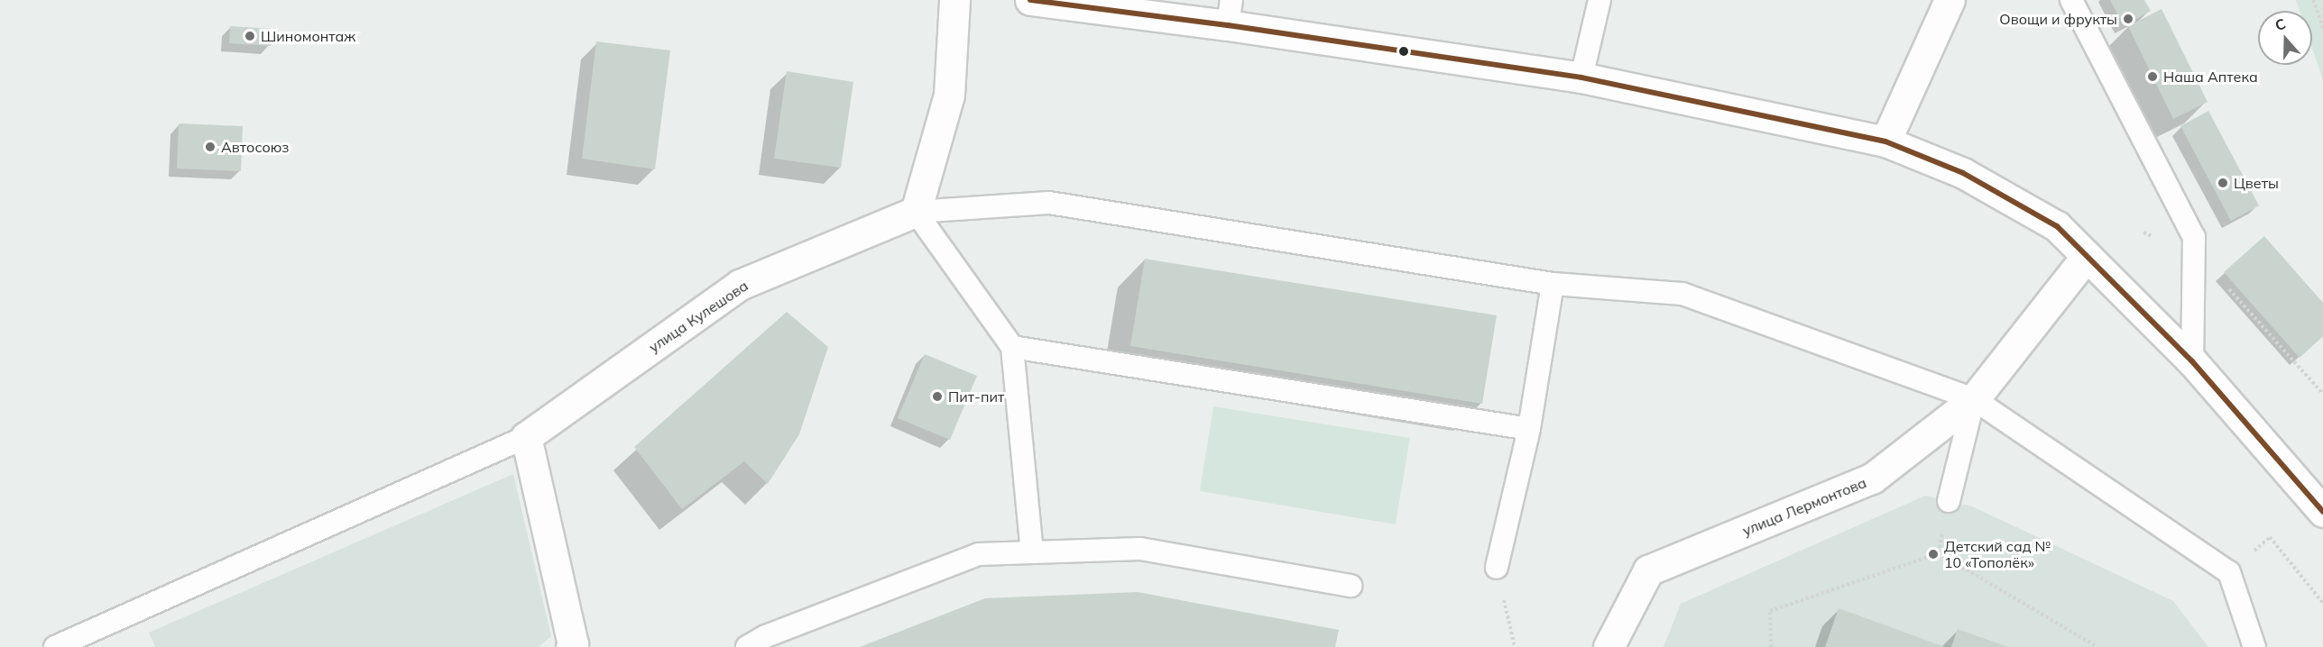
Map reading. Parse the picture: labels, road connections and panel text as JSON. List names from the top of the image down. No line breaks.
{"streets":{"street":["улица Кулешова","улица Лермонтова"]},"places":["Овощи и фрукты","Шиномонтаж","Наша Аптека","Автосоюз","Цветы","Пит-пит","Детский сад № 10 «Тополёк»"],"north":"top"}
